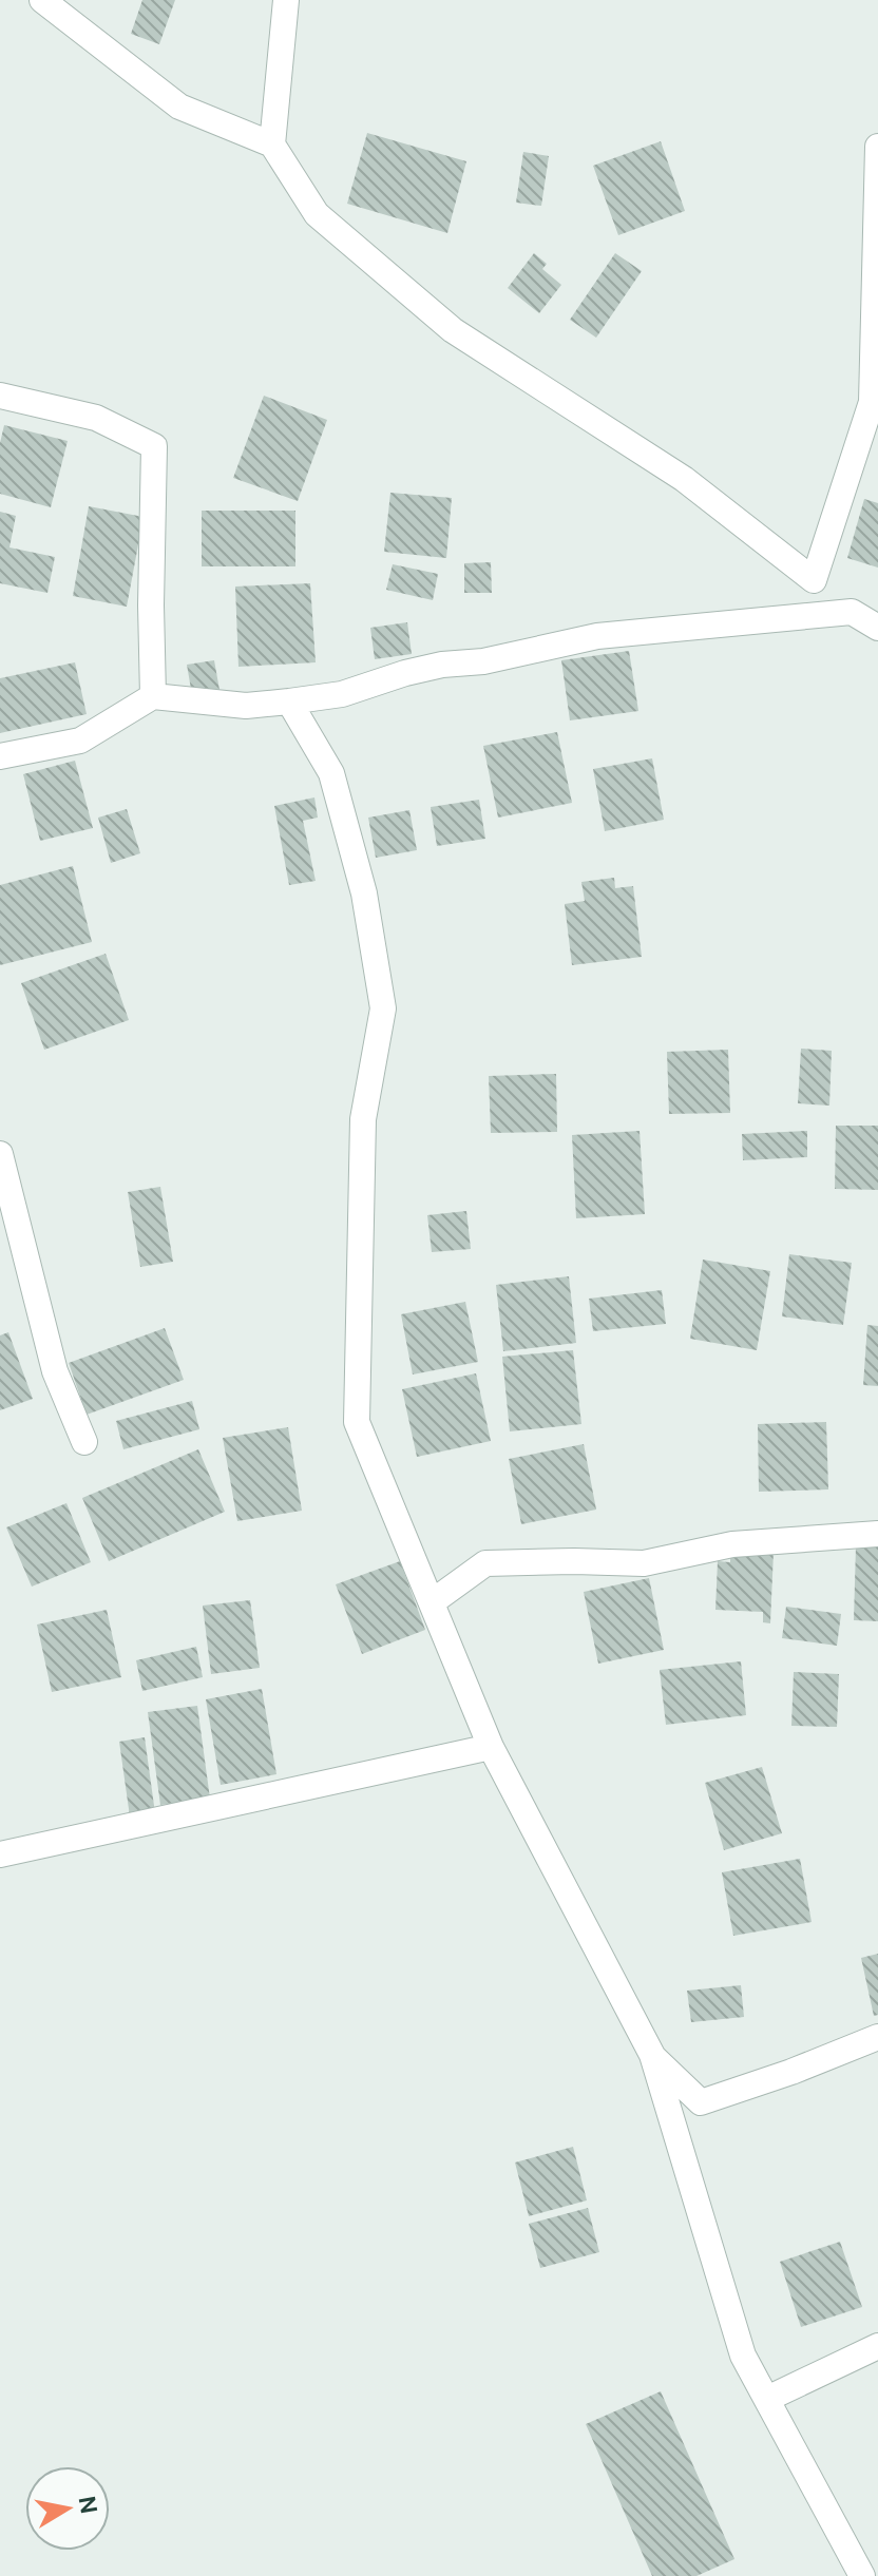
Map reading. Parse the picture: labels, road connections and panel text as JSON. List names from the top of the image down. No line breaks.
{"north":"right"}
